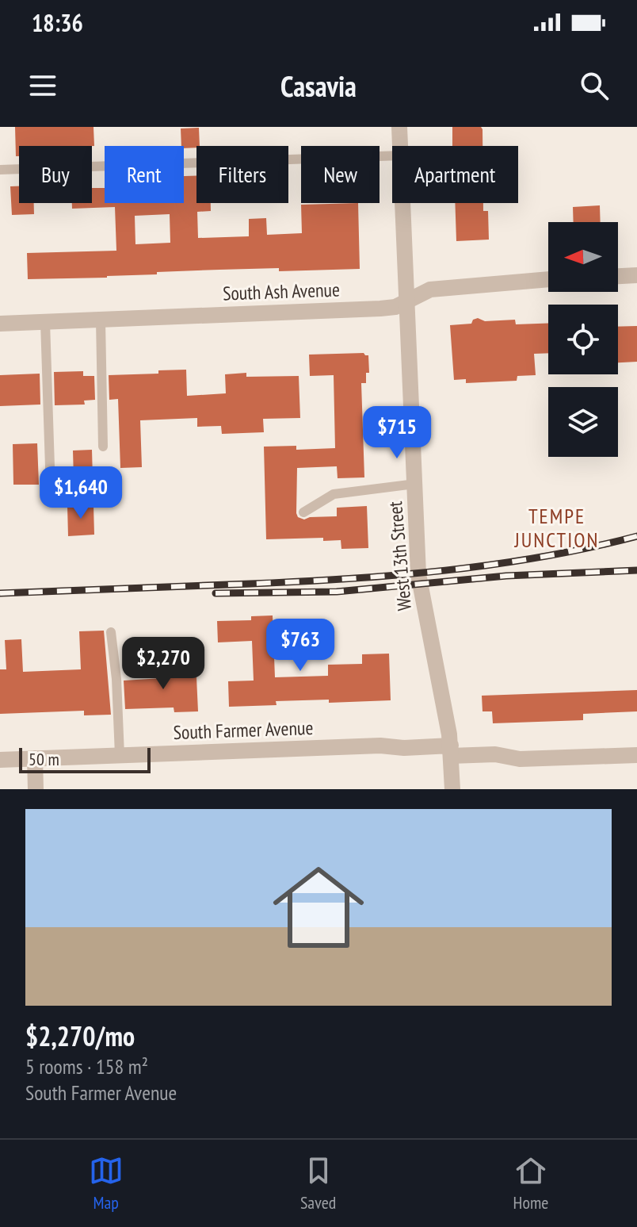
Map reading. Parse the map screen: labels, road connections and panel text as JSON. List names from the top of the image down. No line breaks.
{"streets":{"street":["South Ash Avenue","West 13th Street","South Farmer Avenue"]},"crossings":[["South Ash Avenue","West 13th Street"],["West 13th Street","South Farmer Avenue"]],"districts":["TEMPE JUNCTION"],"scale_bar":"50 m","north":"left","page":{"status":"18:36","header":"Casavia","chip":["Buy","Rent","Filters","New","Apartment"],"price":["$715","$1,640","$763","$2,270"],"scale":"50 m","list":[{"name":"$2,270/mo","note":"5 rooms · 158 m² · South Farmer Avenue"}],"tabs":["Map","Saved","Home"]}}
